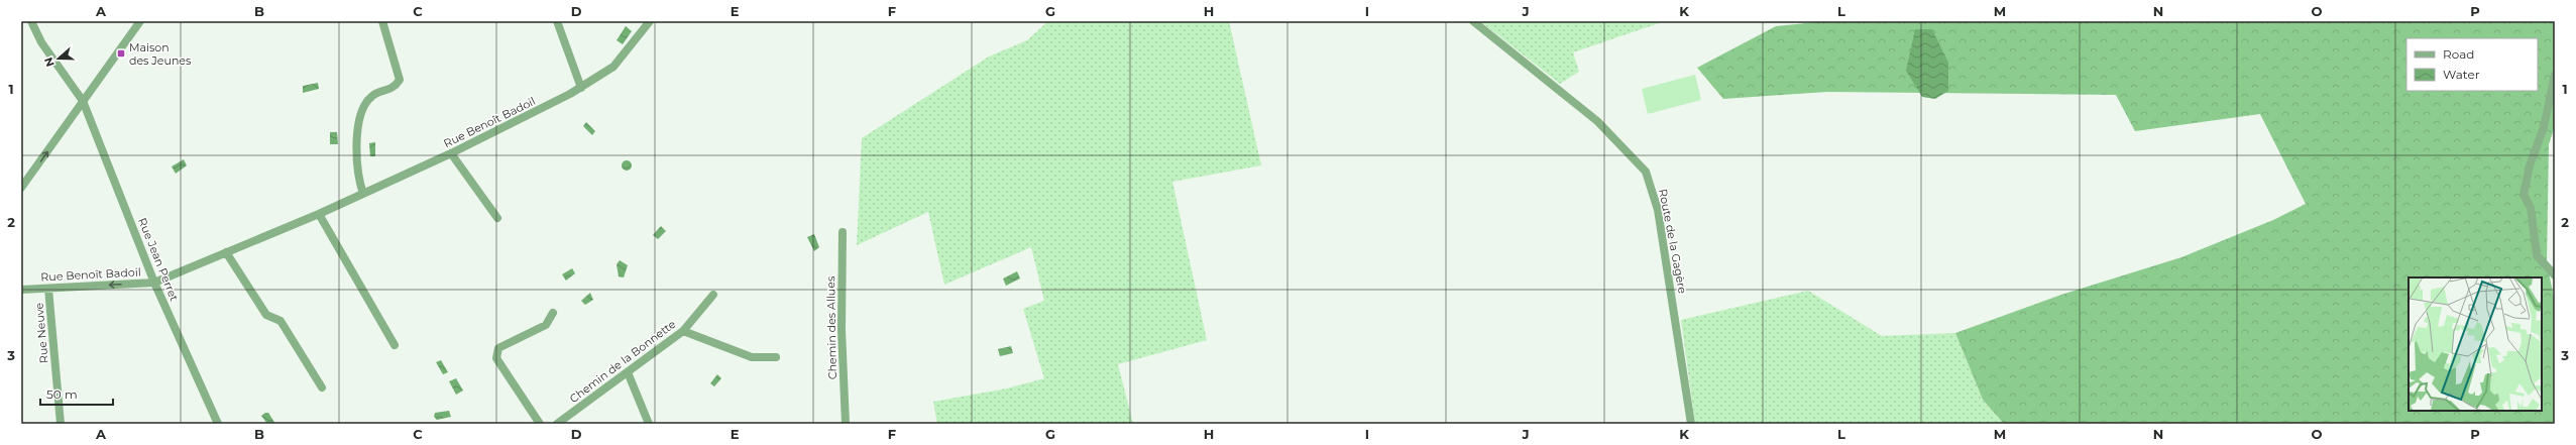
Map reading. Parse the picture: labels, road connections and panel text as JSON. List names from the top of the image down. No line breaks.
{"streets":{"street":["Rue Benoît Badoil","Route de la Gagère","Rue Jean Perret","Chemin des Allues","Rue Neuve","Chemin de la Bonnette"]},"crossings":[["Rue Benoît Badoil","Rue Jean Perret"],["Rue Benoît Badoil","Rue Neuve"]],"places":{"transit":["Maison des Jeunes"]},"legend":["Road","Water"],"scale_bar":"50 m","north":"left","grid":{"columns":["A","B","C","D","E","F","G","H","I","J","K","L","M","N","O","P"],"rows":["1","2","3"]}}
